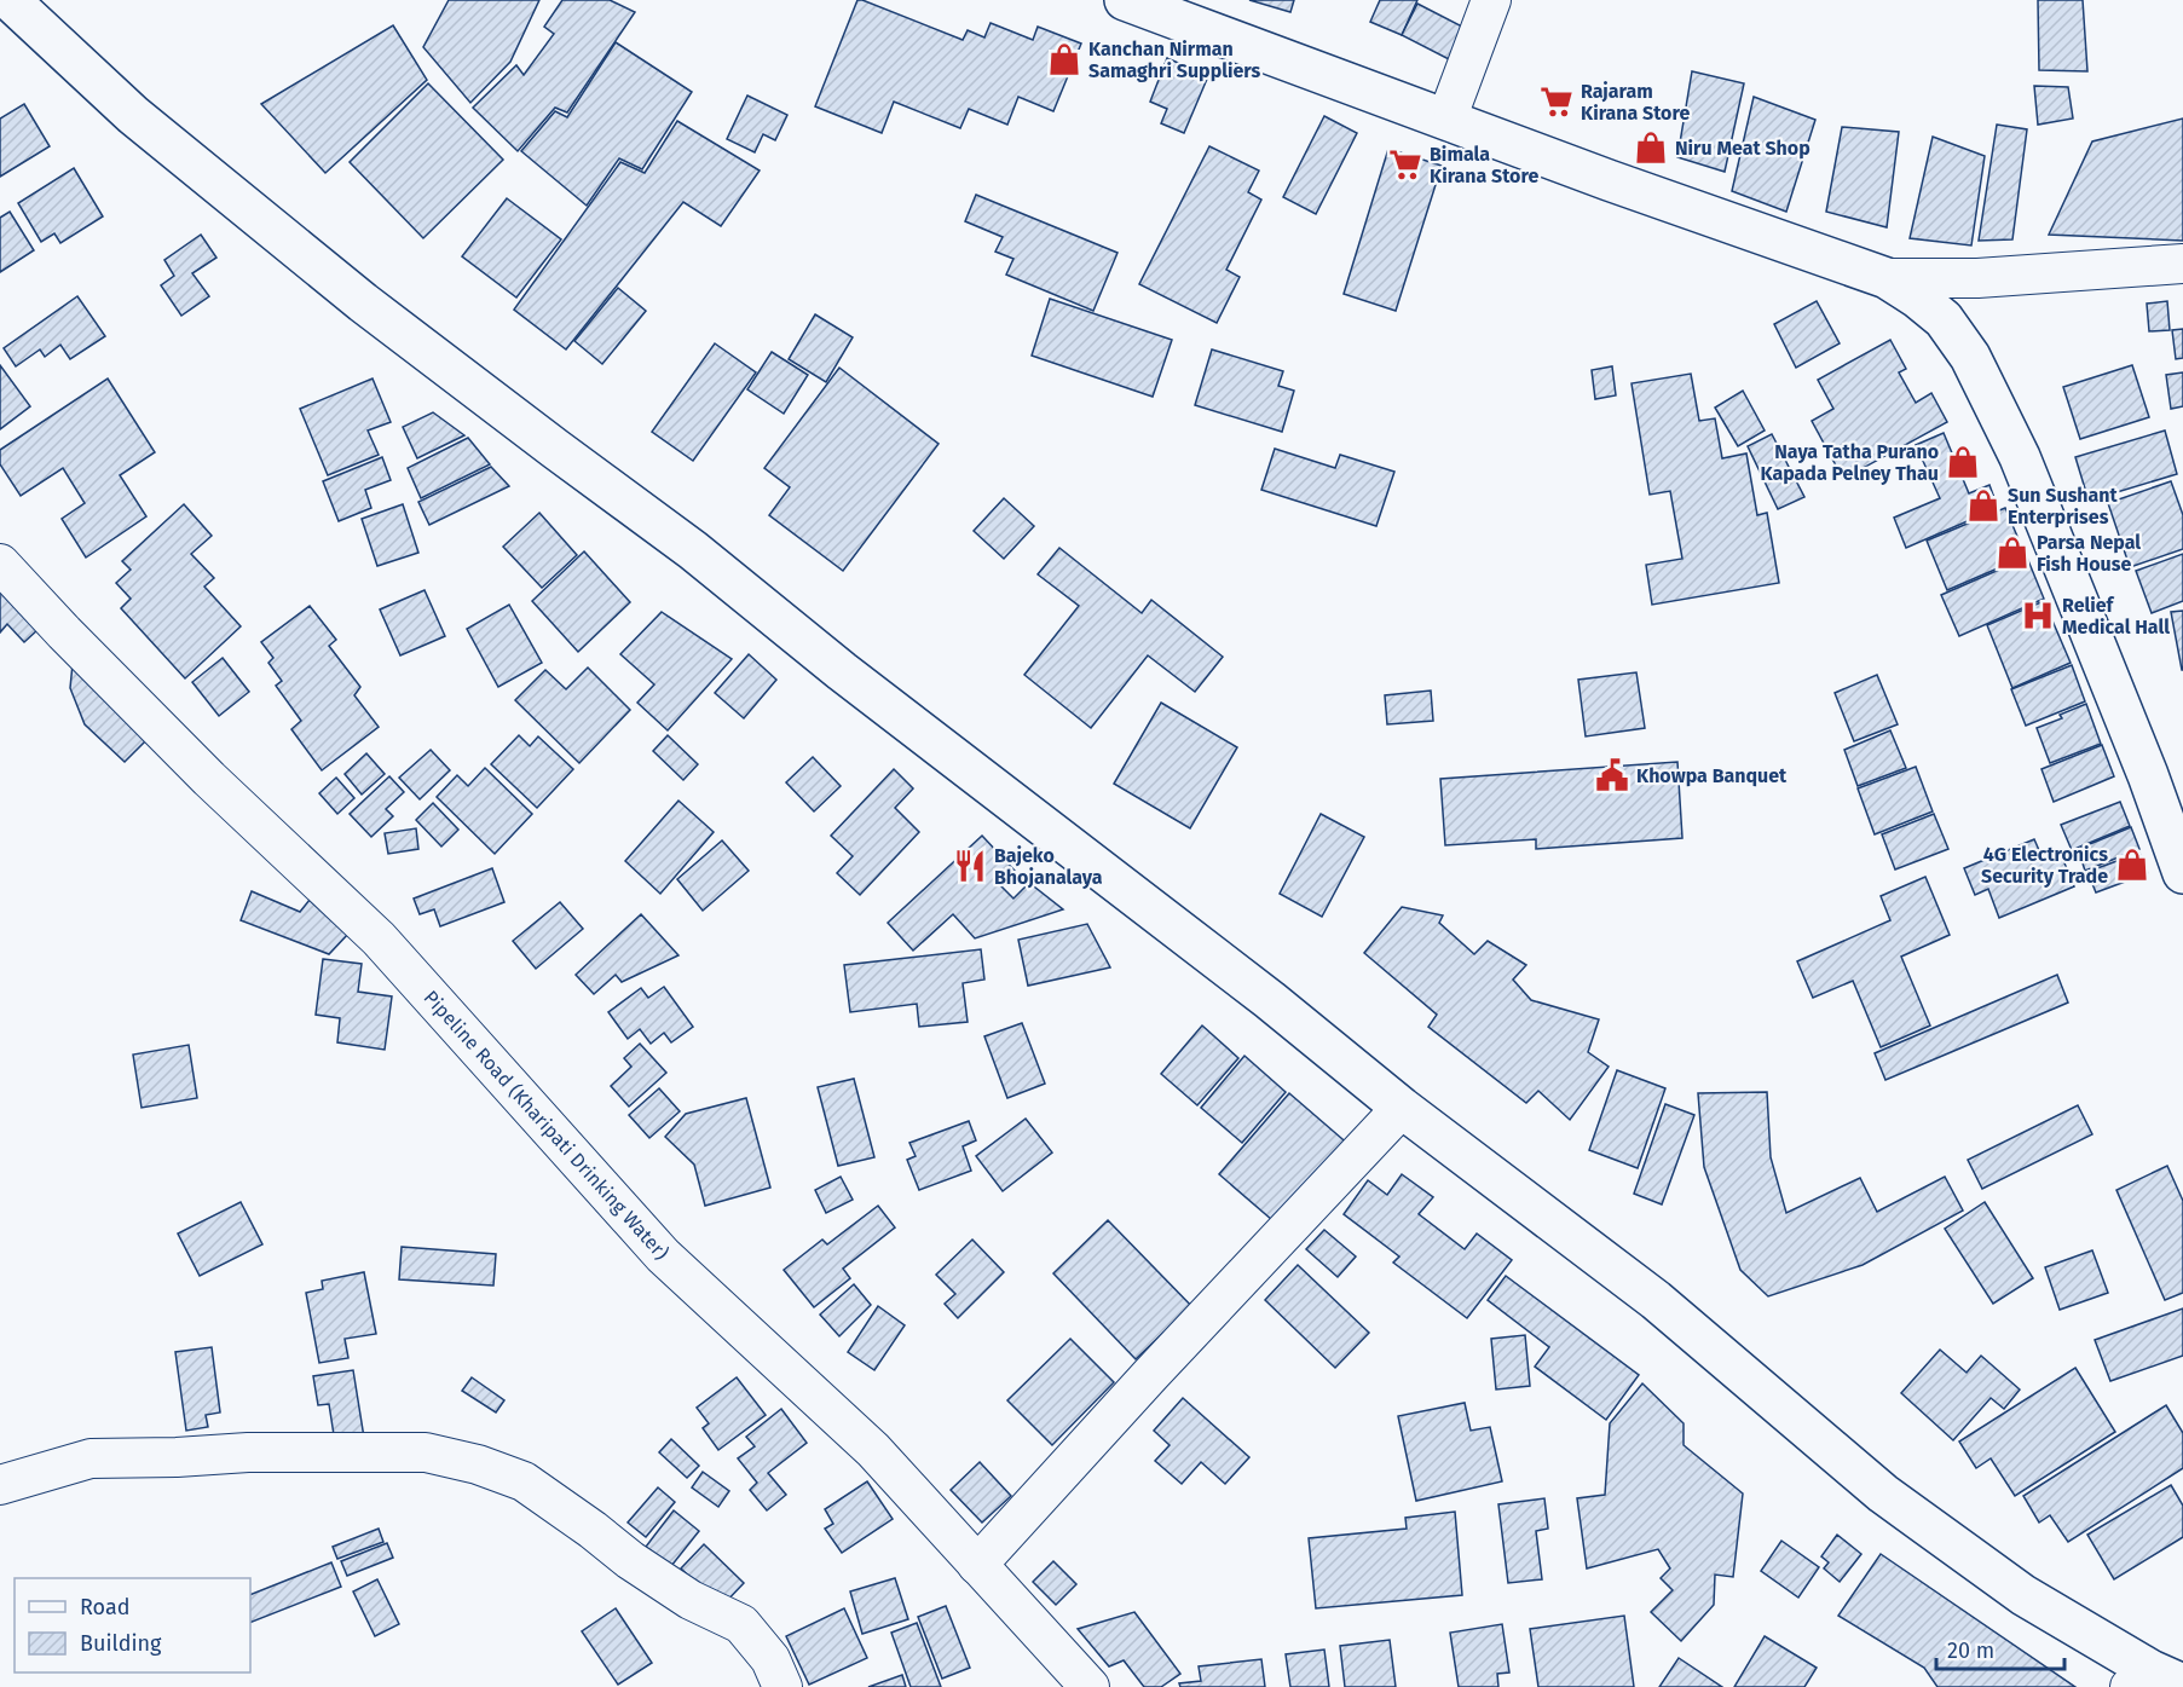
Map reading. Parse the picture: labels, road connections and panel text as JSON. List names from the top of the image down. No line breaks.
{"streets":{"street":["Pipeline Road (Kharipati Drinking Water)"]},"places":{"shop":["Kanchan Nirman Samaghri Suppliers","Niru Meat Shop","Naya Tatha Purano Kapada Pelney Thau","Sun Sushant Enterprises","Parsa Nepal Fish House","4G Electronics Security Trade"],"supermarket":["Rajaram Kirana Store","Bimala Kirana Store"],"hospital":["Relief Medical Hall"],"public building":["Khowpa Banquet"],"restaurant":["Bajeko Bhojanalaya"]},"legend":["Road","Building"],"scale_bar":"20 m"}
